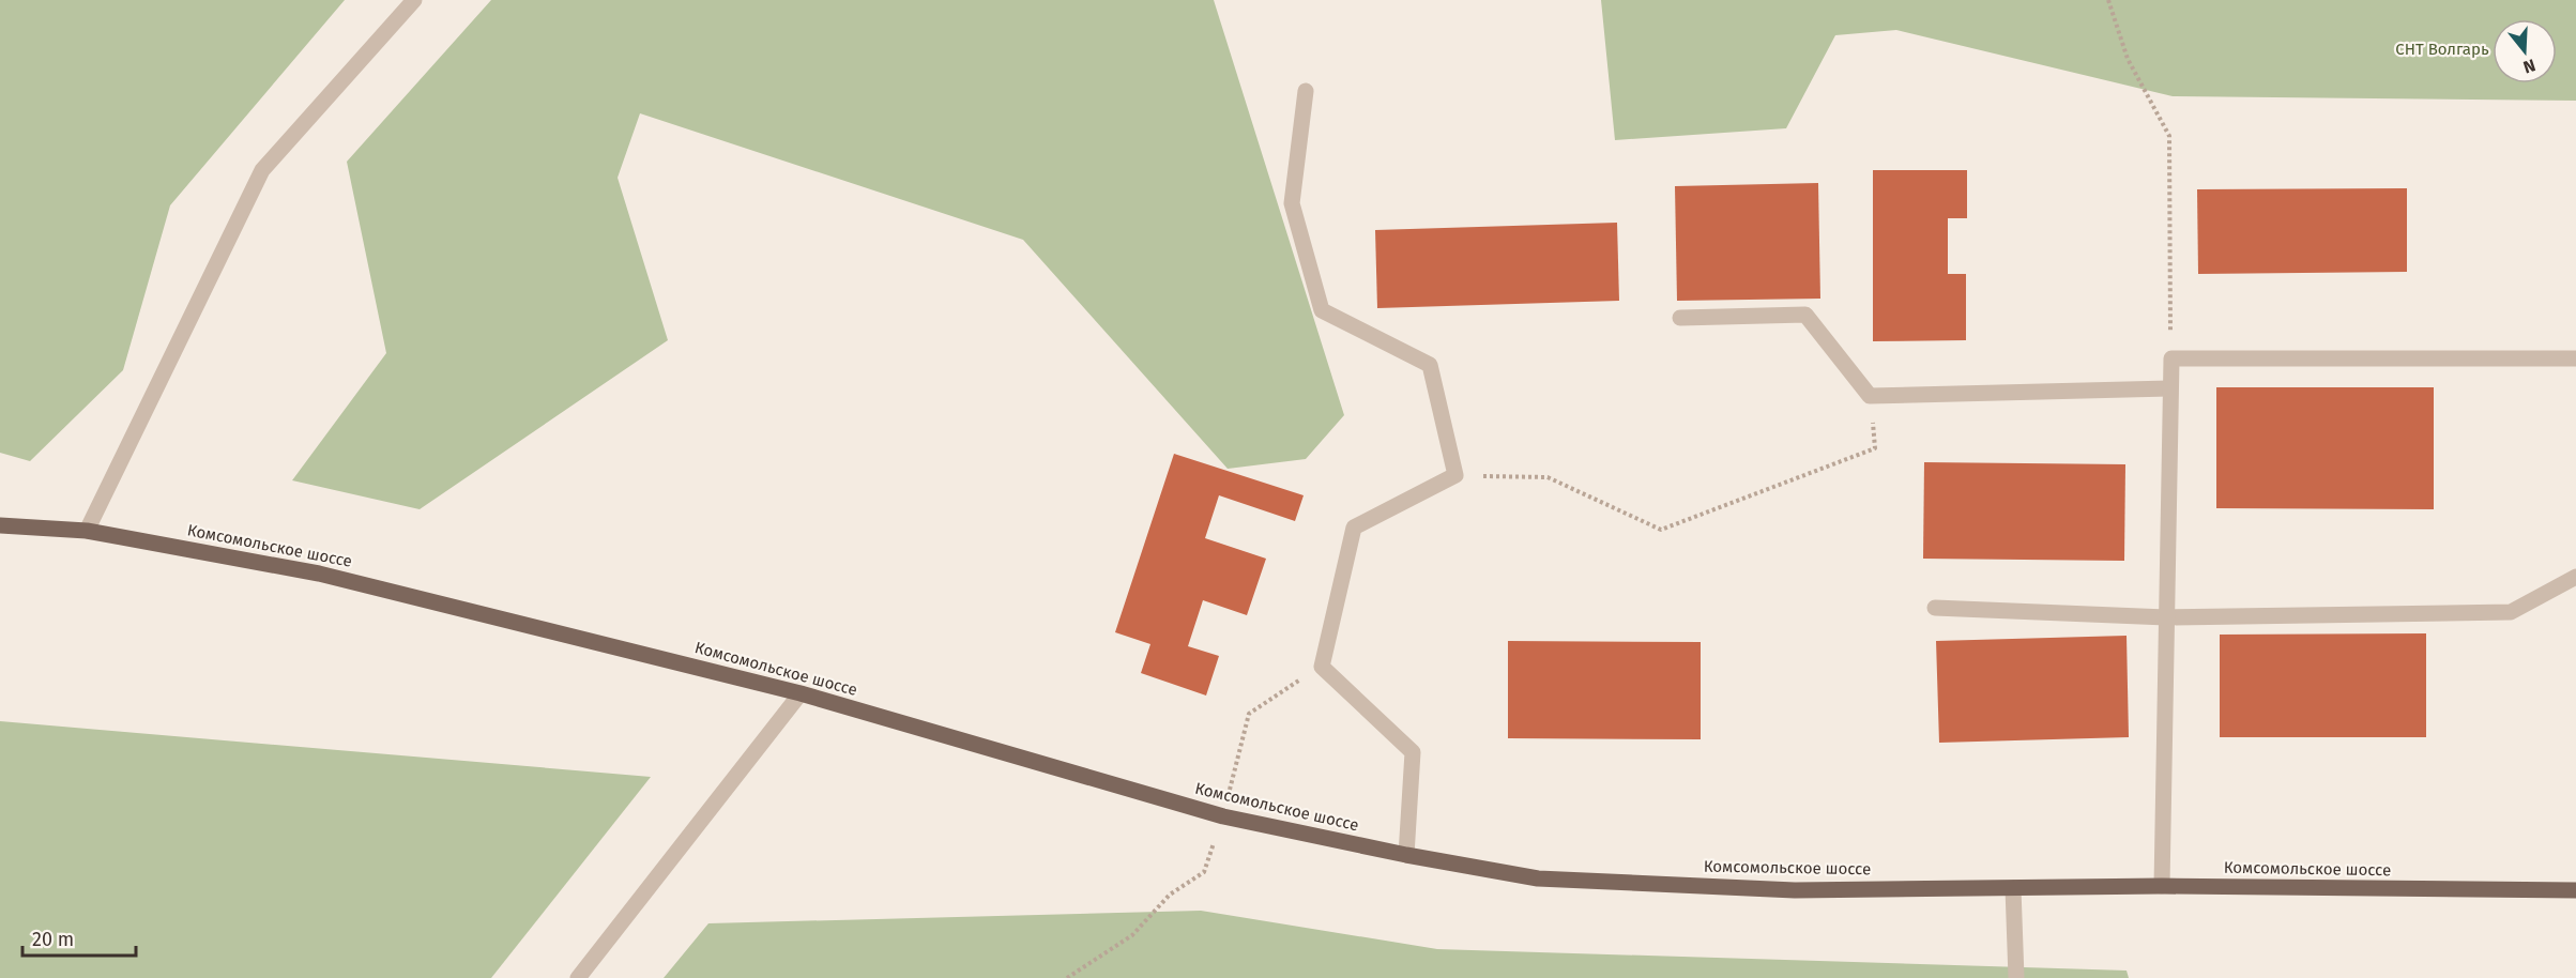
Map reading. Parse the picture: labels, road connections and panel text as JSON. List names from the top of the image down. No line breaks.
{"streets":{"main road":["Комсомольское шоссе"]},"parks":["СНТ Волгарь"],"scale_bar":"20 m","north":"bottom"}
